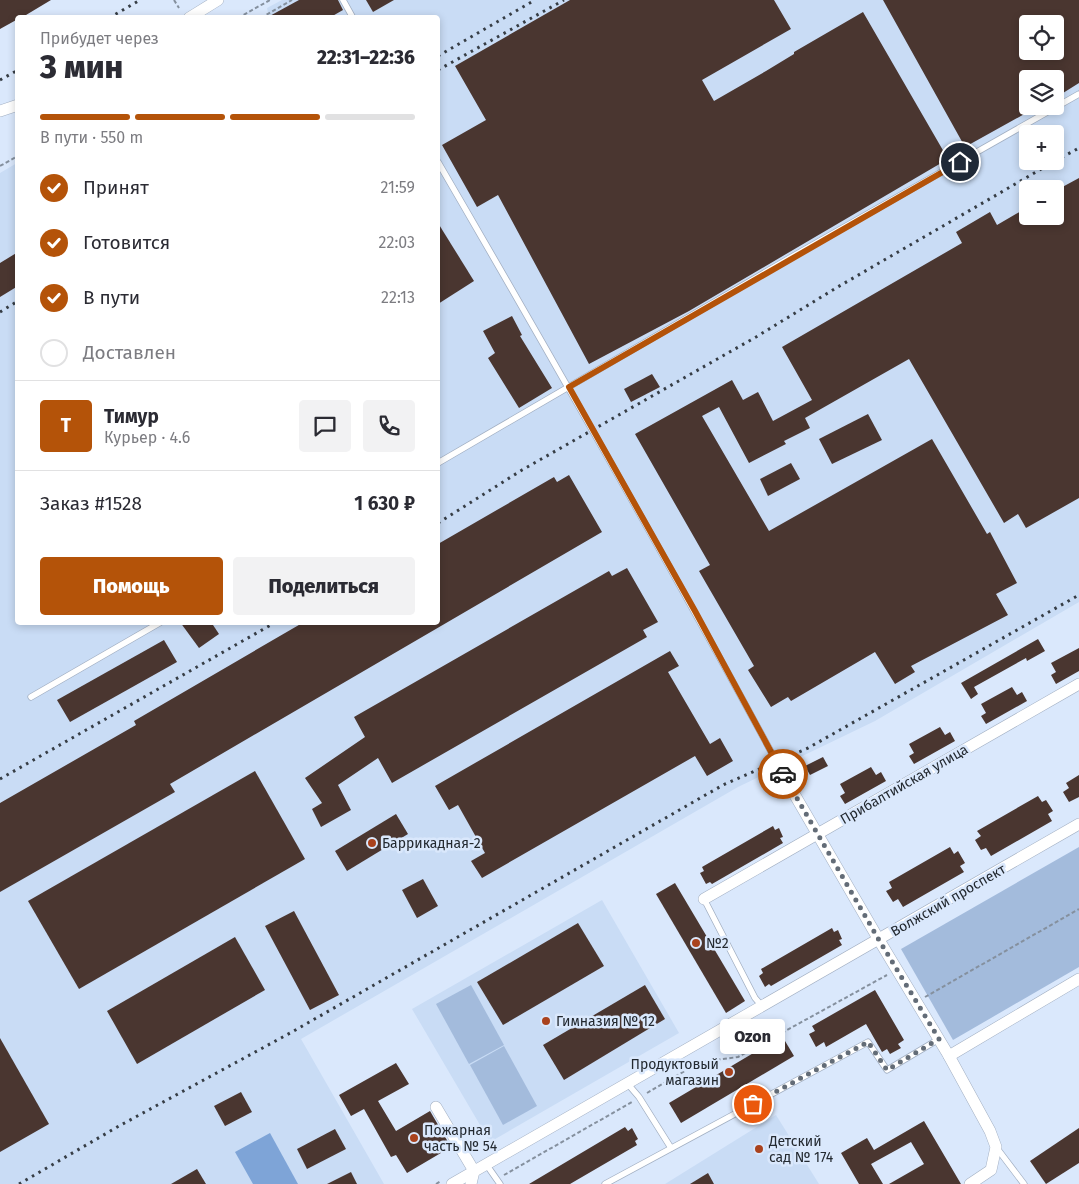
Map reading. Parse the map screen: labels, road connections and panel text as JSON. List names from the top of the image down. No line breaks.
{"streets":{"street":["Прибалтийская улица","Волжский проспект"]},"places":["Баррикадная-2","№2","Гимназия № 12","Продуктовый магазин","Ozon","Пожарная часть № 54","Детский сад № 174"],"page":{"map_buttons":["+","−"],"heading":["3 мин","Прибудет через","22:31–22:36"],"panel":["Тимур","Курьер · 4.6","Заказ #1528","1 630 ₽"],"bar":"В пути · 550 m","list":[["Принят","21:59"],["Готовится","22:03"],["В пути","22:13"],"Доставлен"],"round":"Т","buttons":["Помощь","Поделиться"],"bubble":"Ozon"}}
